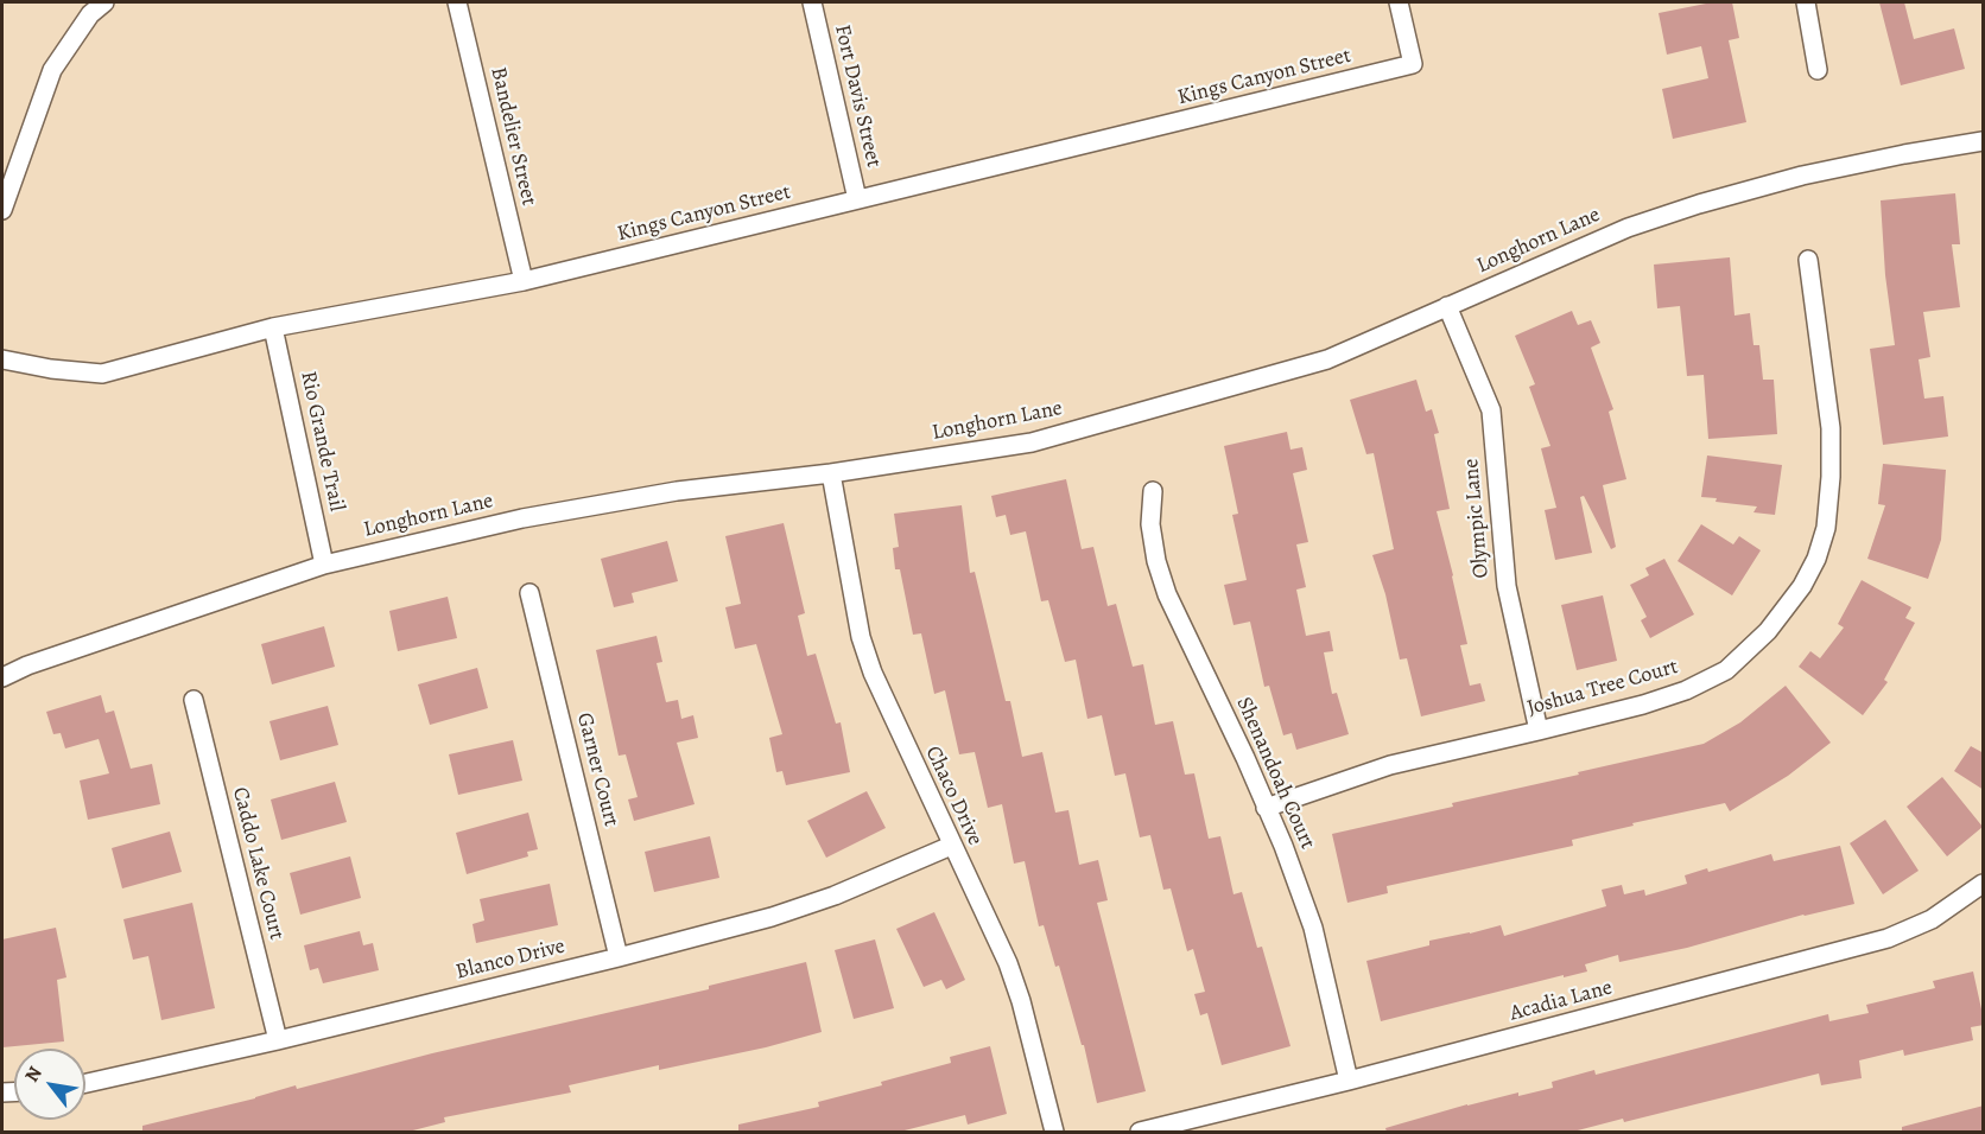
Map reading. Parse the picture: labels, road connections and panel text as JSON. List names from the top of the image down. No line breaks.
{"streets":{"street":["Kings Canyon Street","Fort Davis Street","Bandelier Street","Longhorn Lane","Rio Grande Trail","Olympic Lane","Joshua Tree Court","Garner Court","Shenandoah Court","Chaco Drive","Caddo Lake Court","Blanco Drive","Acadia Lane"]},"crossings":[["Kings Canyon Street","Fort Davis Street"],["Kings Canyon Street","Bandelier Street"],["Kings Canyon Street","Rio Grande Trail"],["Longhorn Lane","Rio Grande Trail"],["Longhorn Lane","Olympic Lane"],["Longhorn Lane","Chaco Drive"],["Olympic Lane","Joshua Tree Court"],["Joshua Tree Court","Shenandoah Court"],["Garner Court","Blanco Drive"],["Shenandoah Court","Acadia Lane"],["Chaco Drive","Blanco Drive"],["Caddo Lake Court","Blanco Drive"]],"north":"top left"}
